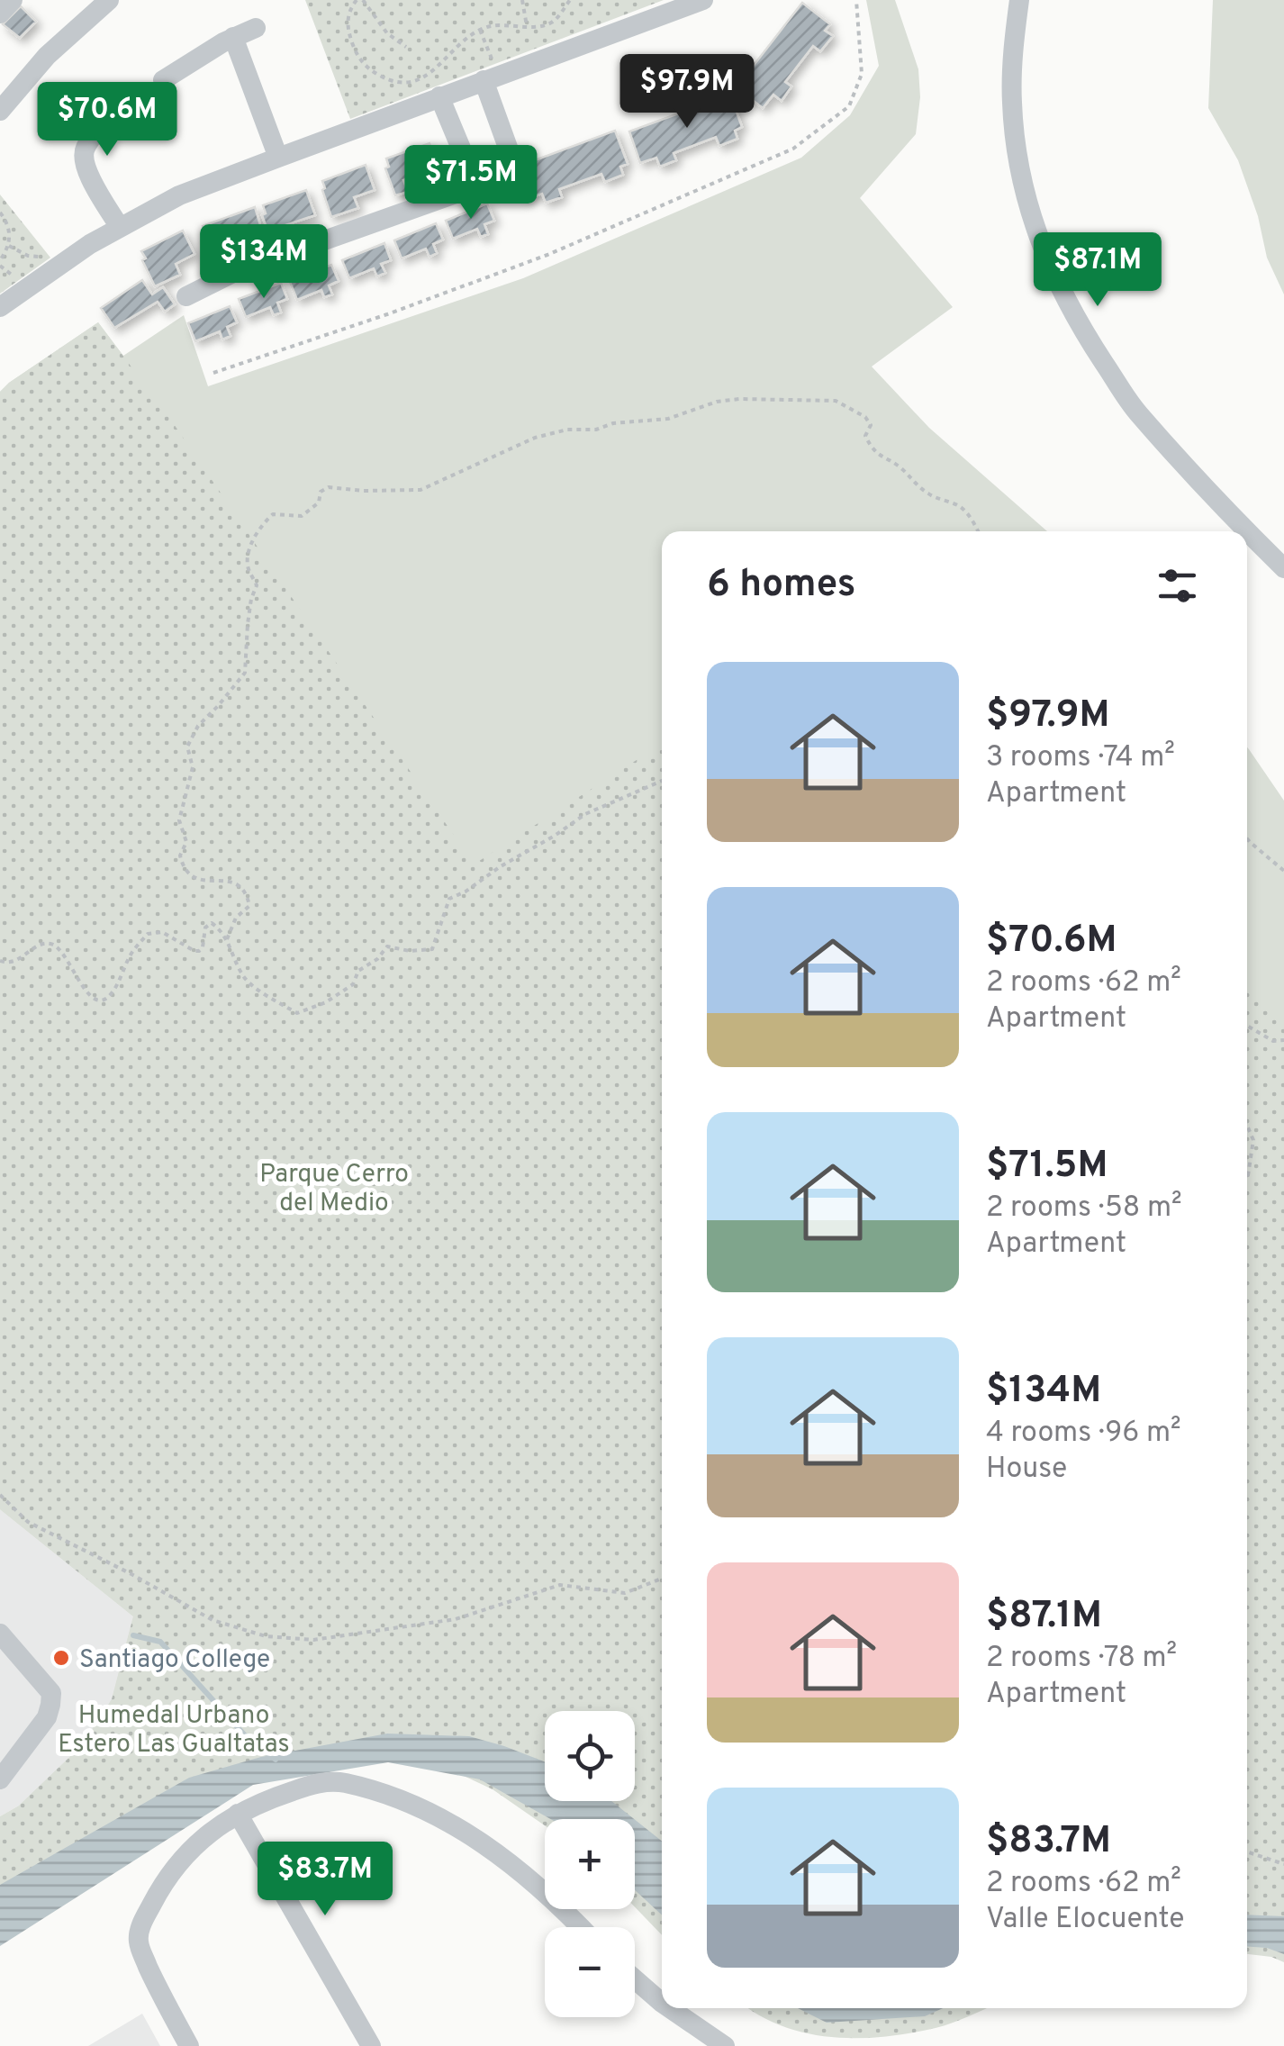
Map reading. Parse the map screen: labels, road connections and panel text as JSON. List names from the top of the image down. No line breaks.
{"parks":["Parque Cerro del Medio","Humedal Urbano Estero Las Gualtatas"],"places":["Santiago College"],"page":{"price":["$97.9M","$70.6M","$71.5M","$134M","$87.1M","$83.7M"],"heading":"6 homes","list":[{"name":"$97.9M","note":"3 rooms · 74 m² · Apartment"},{"name":"$70.6M","note":"2 rooms · 62 m² · Apartment"},{"name":"$71.5M","note":"2 rooms · 58 m² · Apartment"},{"name":"$134M","note":"4 rooms · 96 m² · House"},{"name":"$87.1M","note":"2 rooms · 78 m² · Apartment"},{"name":"$83.7M","note":"2 rooms · 62 m² · Valle Elocuente"}],"map_buttons":["+","−"]}}
